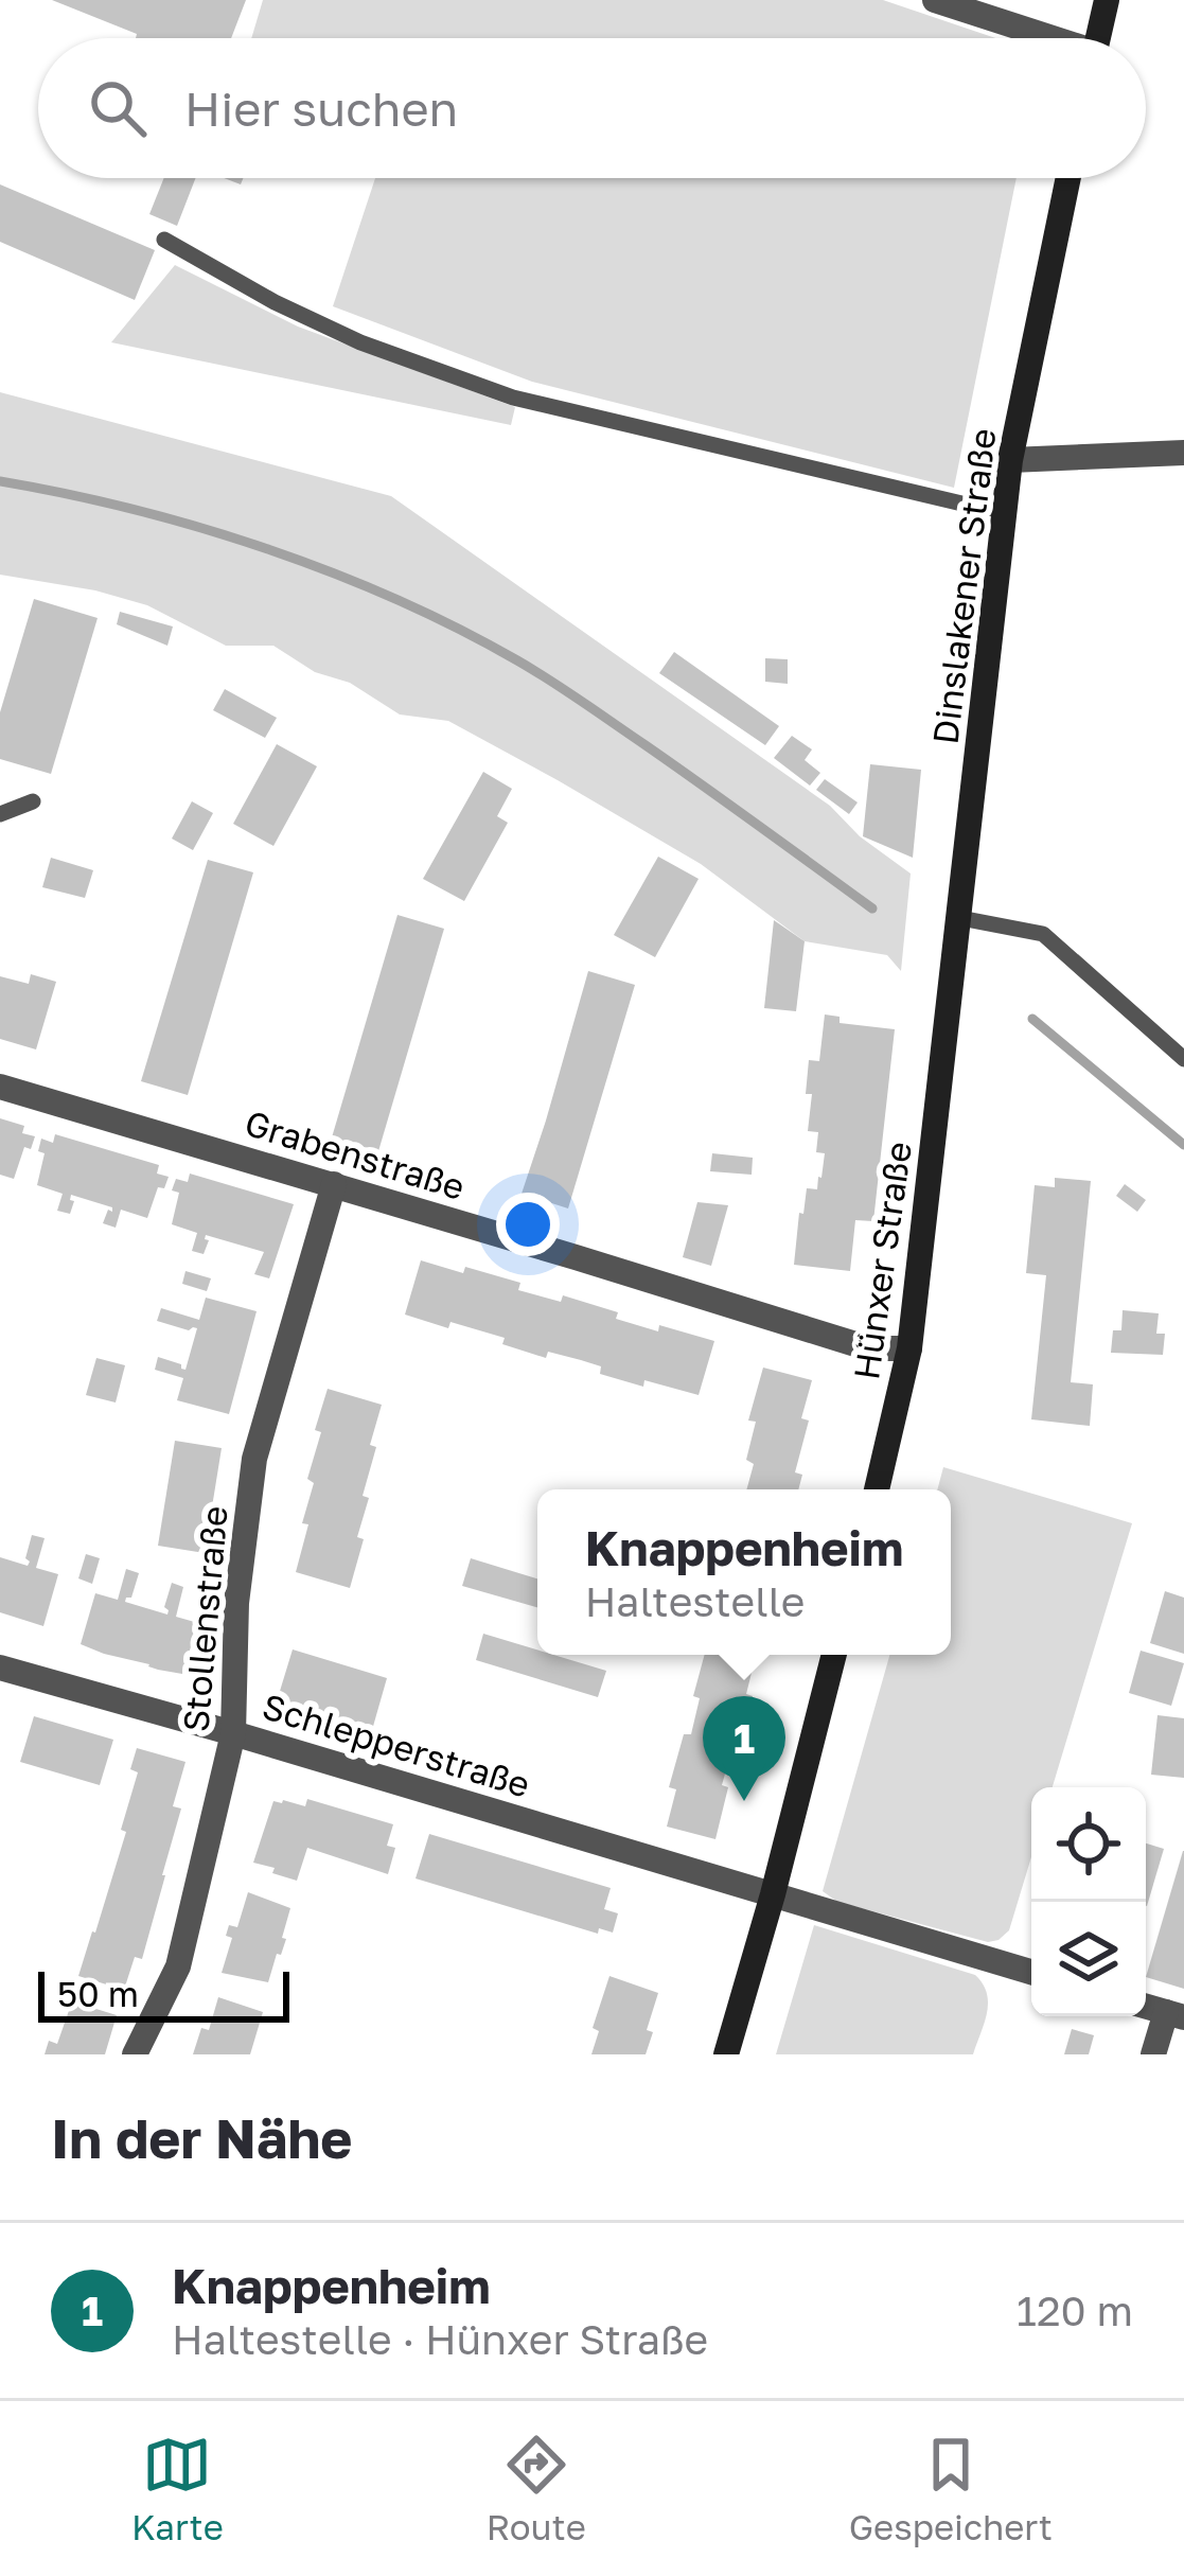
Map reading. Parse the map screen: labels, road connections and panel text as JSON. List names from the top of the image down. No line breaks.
{"streets":{"main road":["Dinslakener Straße","Hünxer Straße"],"street":["Grabenstraße","Stollenstraße","Schlepperstraße"]},"crossings":[["Dinslakener Straße","Hünxer Straße"],["Grabenstraße","Hünxer Straße"],["Grabenstraße","Stollenstraße"],["Stollenstraße","Schlepperstraße"]],"scale_bar":"50 m","page":{"search":"Hier suchen","popup":["Knappenheim","Haltestelle"],"pins":"1","scale":"50 m","heading":"In der Nähe","list":[{"mark":"1","name":"Knappenheim","note":"Haltestelle · Hünxer Straße","value":"120 m"}],"nav":["Karte","Route","Gespeichert"]}}
